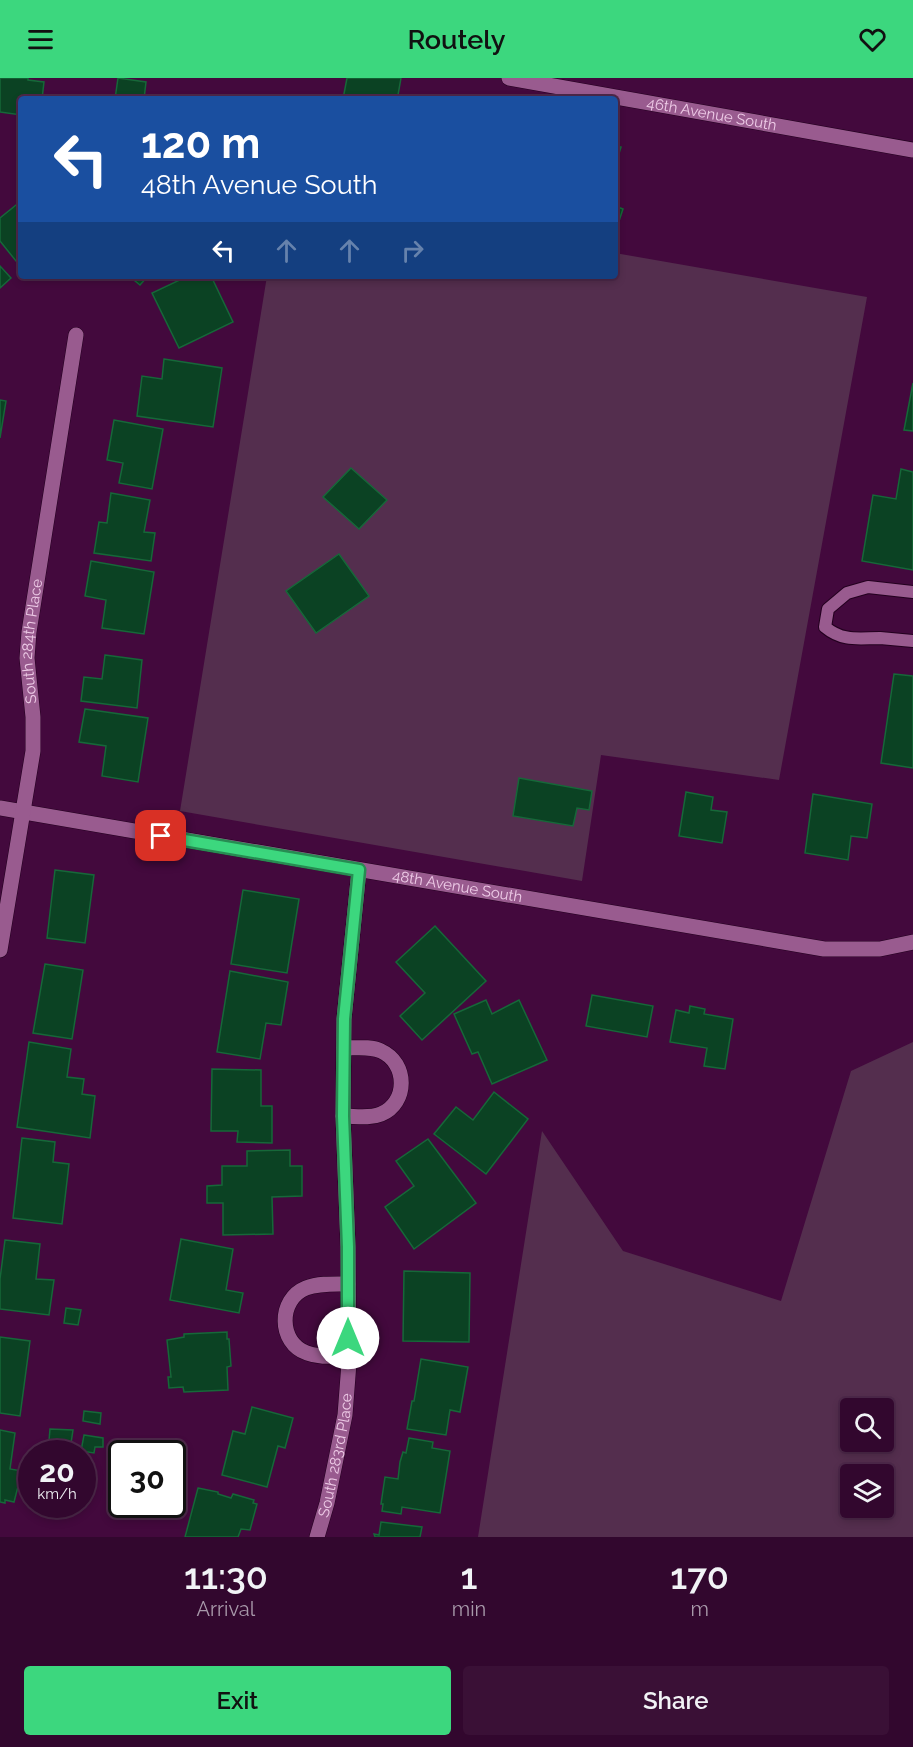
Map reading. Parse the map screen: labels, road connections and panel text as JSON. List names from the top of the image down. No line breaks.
{"streets":{"street":["46th Avenue South","South 284th Place","48th Avenue South","South 283rd Place"]},"crossings":[["South 284th Place","48th Avenue South"],["48th Avenue South","South 283rd Place"]],"page":{"header":"Routely","turn":["120 m","48th Avenue South"],"speed":"20 km/h","limit":"30","eta":["11:30","Arrival","1","min","170","m"],"buttons":["Exit","Share"]}}
